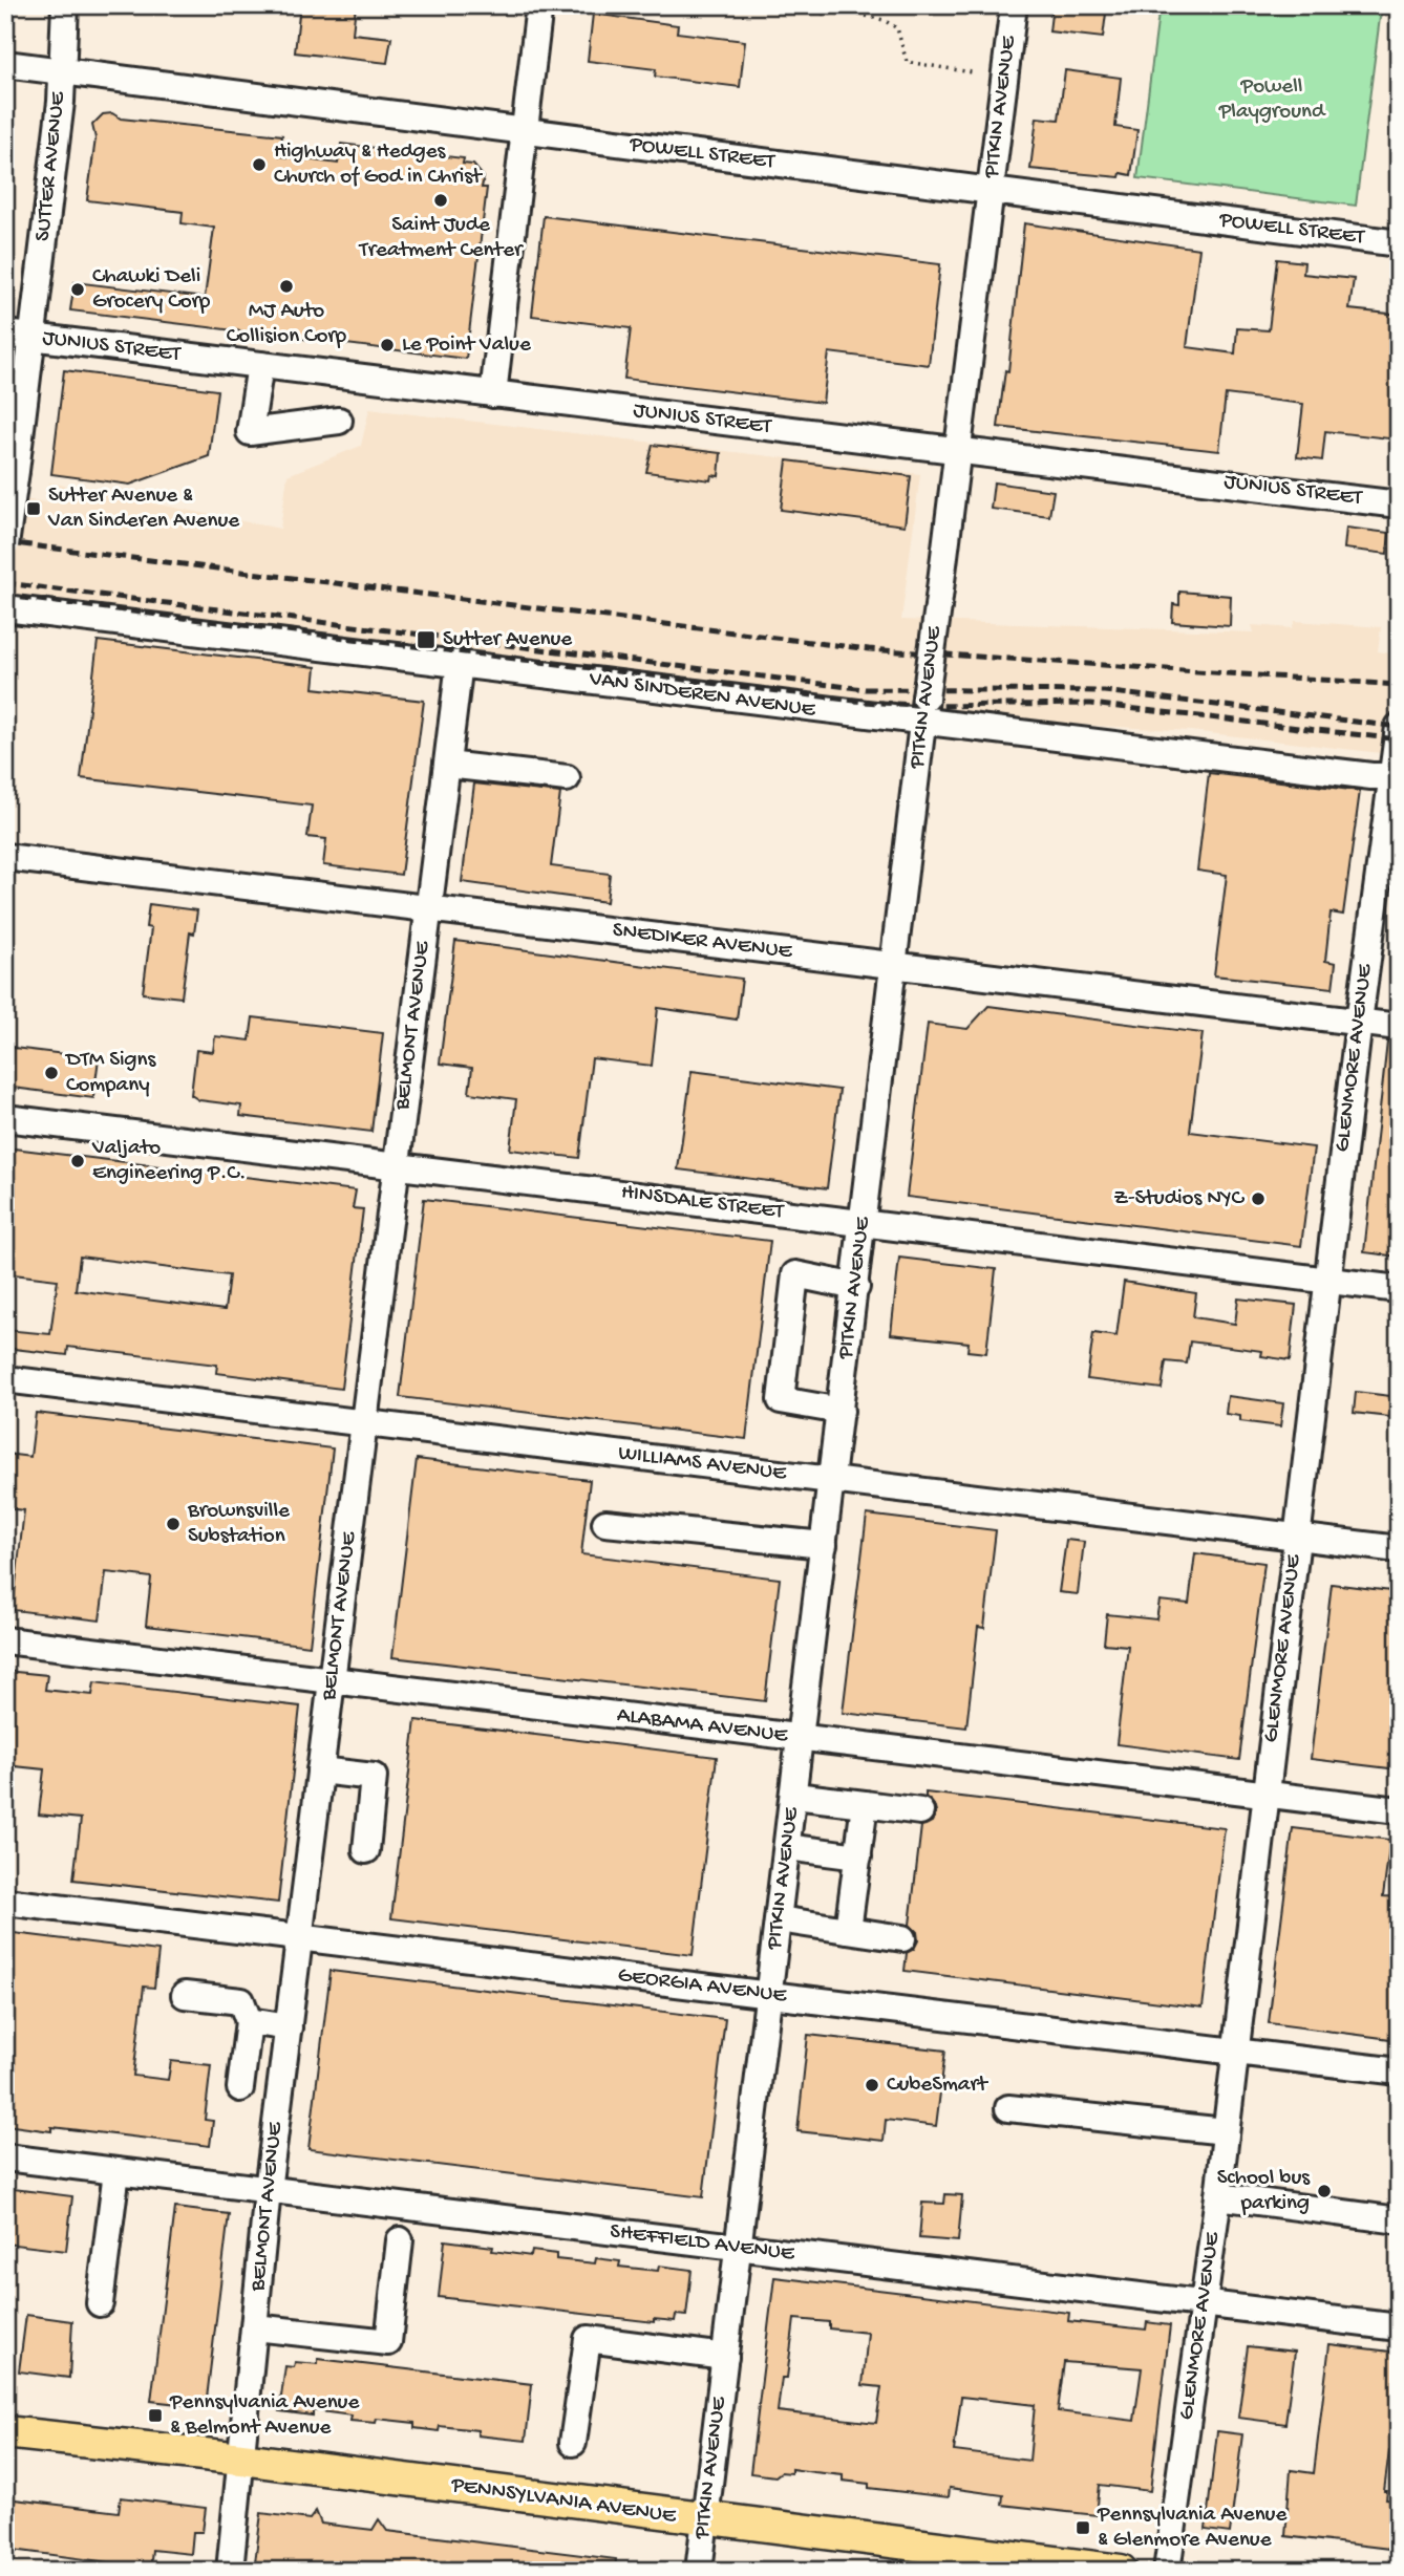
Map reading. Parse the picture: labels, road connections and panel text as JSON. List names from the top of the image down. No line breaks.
{"streets":{"main road":["PENNSYLVANIA AVENUE"],"street":["PITKIN AVENUE","POWELL STREET","SUTTER AVENUE","JUNIUS STREET","VAN SINDEREN AVENUE","SNEDIKER AVENUE","BELMONT AVENUE","GLENMORE AVENUE","HINSDALE STREET","WILLIAMS AVENUE","ALABAMA AVENUE","GEORGIA AVENUE","SHEFFIELD AVENUE"]},"crossings":[["PITKIN AVENUE","POWELL STREET"],["PITKIN AVENUE","JUNIUS STREET"],["PITKIN AVENUE","VAN SINDEREN AVENUE"],["PITKIN AVENUE","SNEDIKER AVENUE"],["PITKIN AVENUE","HINSDALE STREET"],["PITKIN AVENUE","WILLIAMS AVENUE"],["PITKIN AVENUE","ALABAMA AVENUE"],["PITKIN AVENUE","GEORGIA AVENUE"],["PITKIN AVENUE","SHEFFIELD AVENUE"],["PITKIN AVENUE","PENNSYLVANIA AVENUE"],["POWELL STREET","SUTTER AVENUE"],["SUTTER AVENUE","JUNIUS STREET"],["VAN SINDEREN AVENUE","BELMONT AVENUE"],["VAN SINDEREN AVENUE","GLENMORE AVENUE"],["SNEDIKER AVENUE","BELMONT AVENUE"],["SNEDIKER AVENUE","GLENMORE AVENUE"],["BELMONT AVENUE","HINSDALE STREET"],["BELMONT AVENUE","WILLIAMS AVENUE"],["BELMONT AVENUE","ALABAMA AVENUE"],["BELMONT AVENUE","GEORGIA AVENUE"],["BELMONT AVENUE","SHEFFIELD AVENUE"],["BELMONT AVENUE","PENNSYLVANIA AVENUE"],["GLENMORE AVENUE","HINSDALE STREET"],["GLENMORE AVENUE","WILLIAMS AVENUE"],["GLENMORE AVENUE","ALABAMA AVENUE"],["GLENMORE AVENUE","GEORGIA AVENUE"],["GLENMORE AVENUE","SHEFFIELD AVENUE"]],"parks":["Powell Playground"],"places":{"other":["Highway & Hedges Church of God in Christ","Saint Jude Treatment Center","MJ Auto Collision Corp","Chawki Deli Grocery Corp","Le Point Value","DTM Signs Company","Valjato Engineering P.C.","Z-Studios NYC","Brownsville Substation","CubeSmart","School bus parking"],"transit":["Sutter Avenue & Van Sinderen Avenue","Sutter Avenue","Pennsylvania Avenue & Belmont Avenue","Pennsylvania Avenue & Glenmore Avenue"]}}
